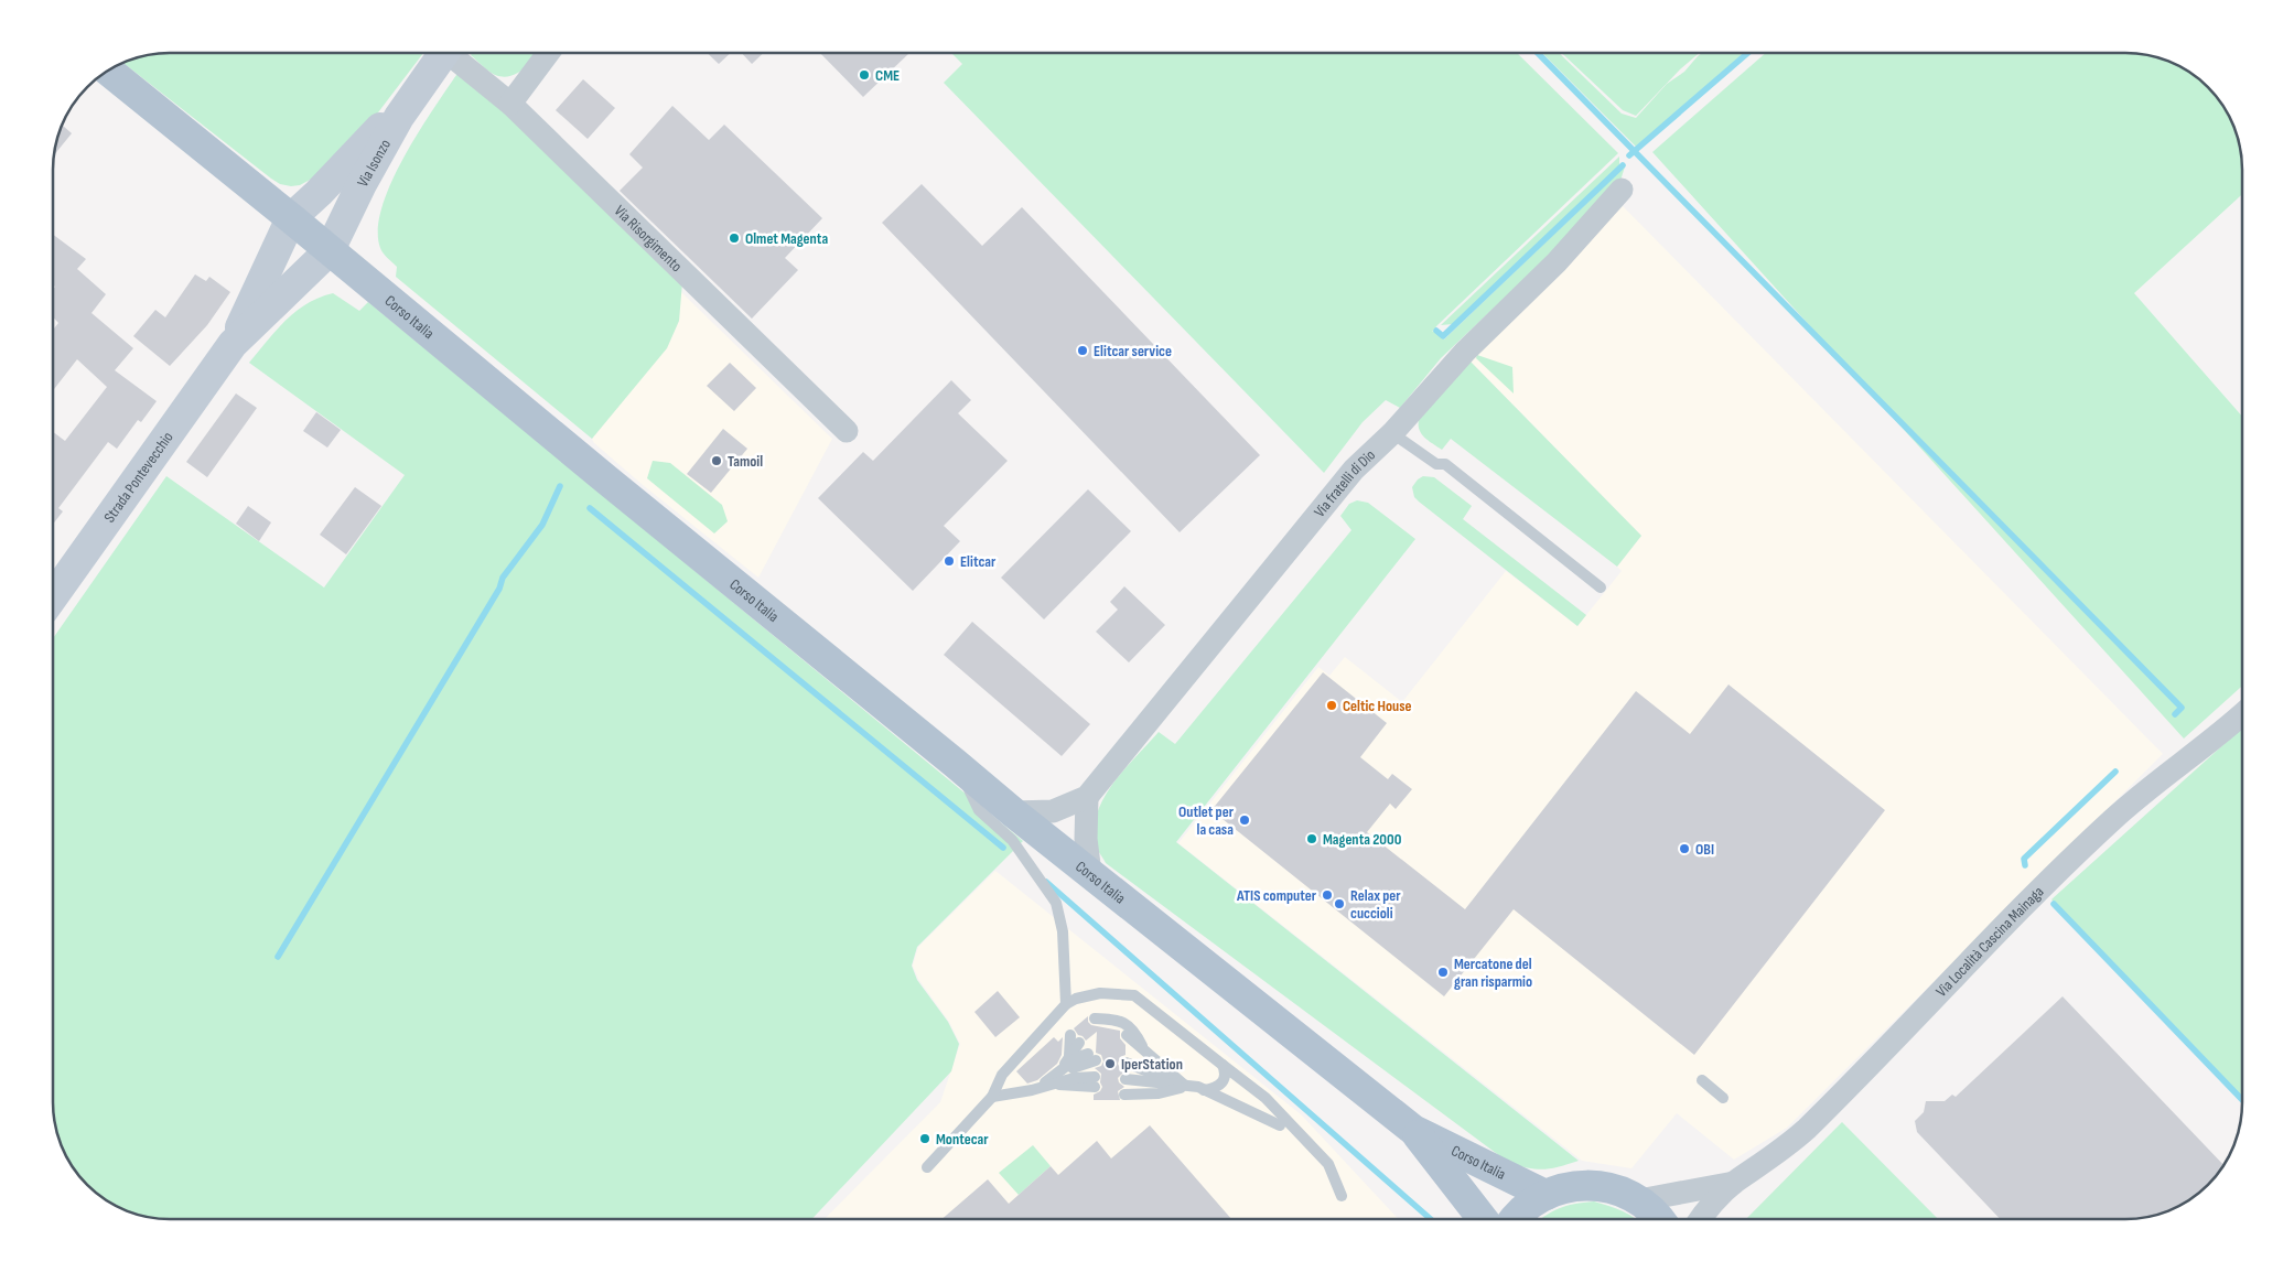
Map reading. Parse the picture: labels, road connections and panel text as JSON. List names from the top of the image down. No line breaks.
{"streets":{"main road":["Corso Italia"],"street":["Via Isonzo","Via Risorgimento","Strada Pontevecchio","Via fratelli di Dio","Via Località Cascina Mainaga"]},"crossings":[["Via Isonzo","Corso Italia"],["Via Isonzo","Strada Pontevecchio"],["Corso Italia","Strada Pontevecchio"],["Corso Italia","Via fratelli di Dio"]],"places":["CME","Olmet Magenta","Elitcar service","Tamoil","Elitcar","Celtic House","Outlet per la casa","Magenta 2000","OBI","ATIS computer","Relax per cuccioli","Mercatone del gran risparmio","IperStation","Montecar"]}
